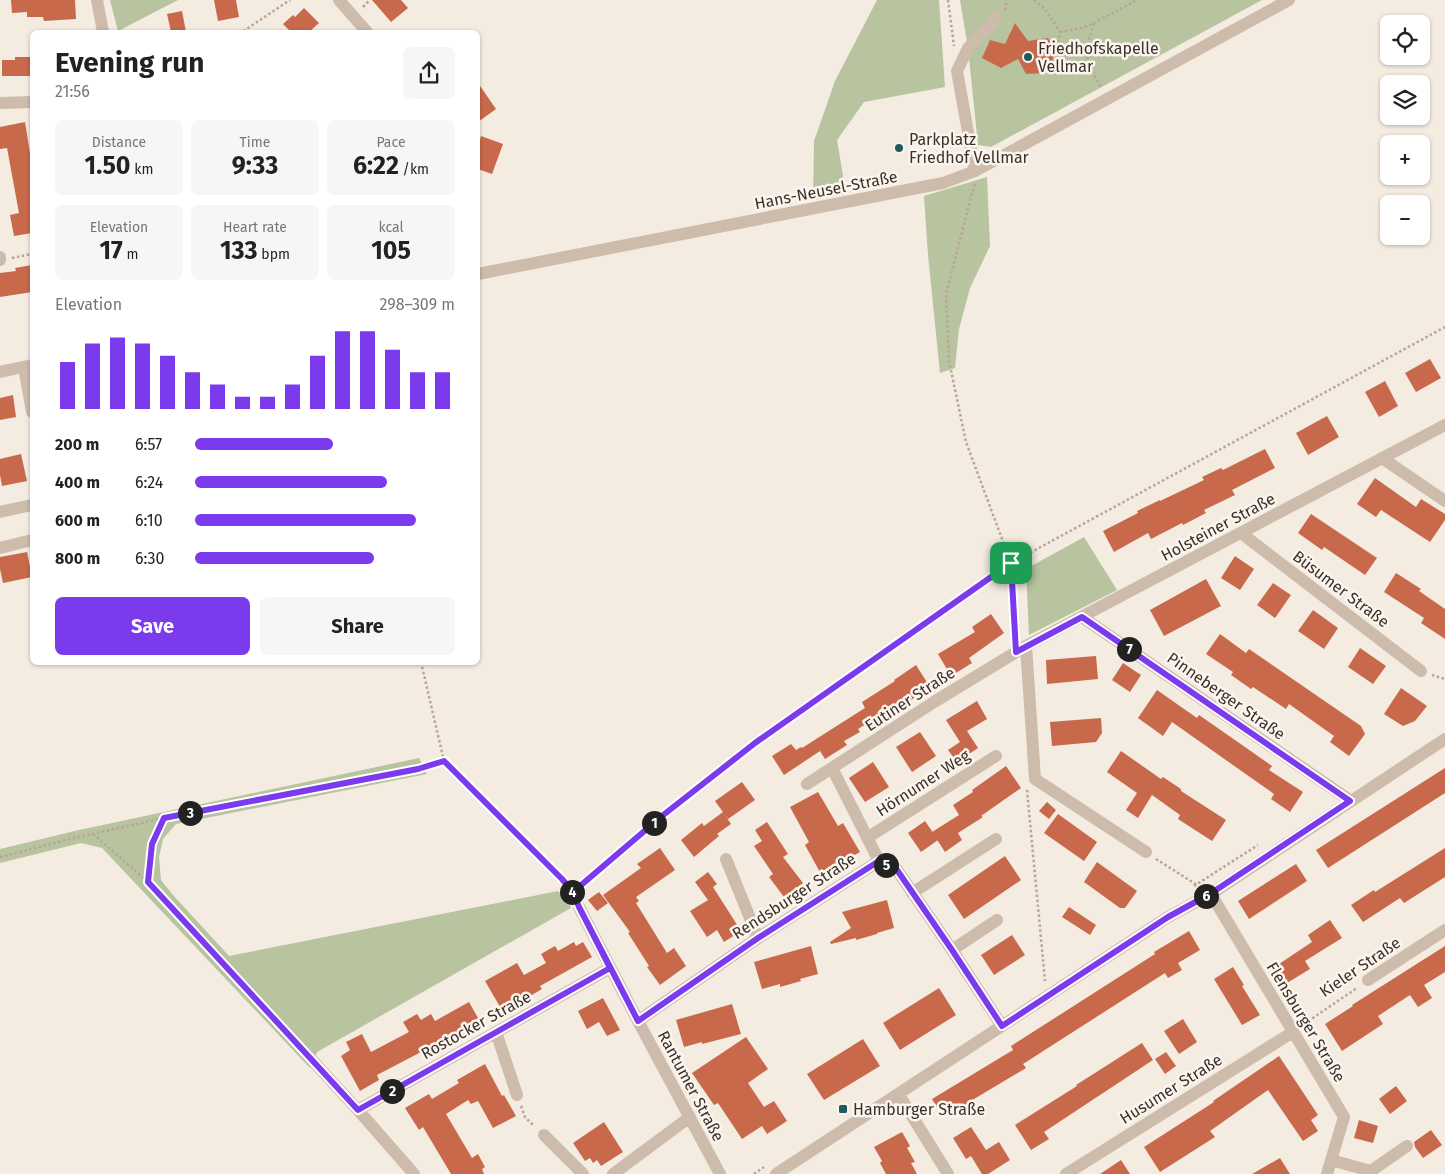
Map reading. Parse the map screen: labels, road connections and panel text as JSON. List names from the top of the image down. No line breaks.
{"streets":{"street":["Hans-Neusel-Straße","Holsteiner Straße","Büsumer Straße","Pinneberger Straße","Eutiner Straße","Hörnumer Weg","Rendsburger Straße","Kieler Straße","Flensburger Straße","Rostocker Straße","Rantumer Straße","Husumer Straße"]},"crossings":[["Holsteiner Straße","Büsumer Straße"],["Holsteiner Straße","Pinneberger Straße"],["Holsteiner Straße","Eutiner Straße"],["Rendsburger Straße","Rantumer Straße"],["Kieler Straße","Flensburger Straße"],["Kieler Straße","Husumer Straße"],["Flensburger Straße","Husumer Straße"],["Rostocker Straße","Rantumer Straße"]],"places":{"other":["Friedhofskapelle Vellmar","Parkplatz Friedhof Vellmar"],"transit":["Hamburger Straße"]},"page":{"map_buttons":["+","−"],"heading":["Evening run","21:56"],"stats":[["Distance","1.50 km"],["Time","9:33"],["Pace","6:22 /km"],["Elevation","17 m"],["Heart rate","133 bpm"],["kcal","105"]],"chart":["Elevation","298–309 m"],"list":[{"name":"200 m","note":"6:57"},{"name":"400 m","note":"6:24"},{"name":"600 m","note":"6:10"},{"name":"800 m","note":"6:30"}],"buttons":["Save","Share"],"pins":["7","3","1","5","4","6","2"]}}
